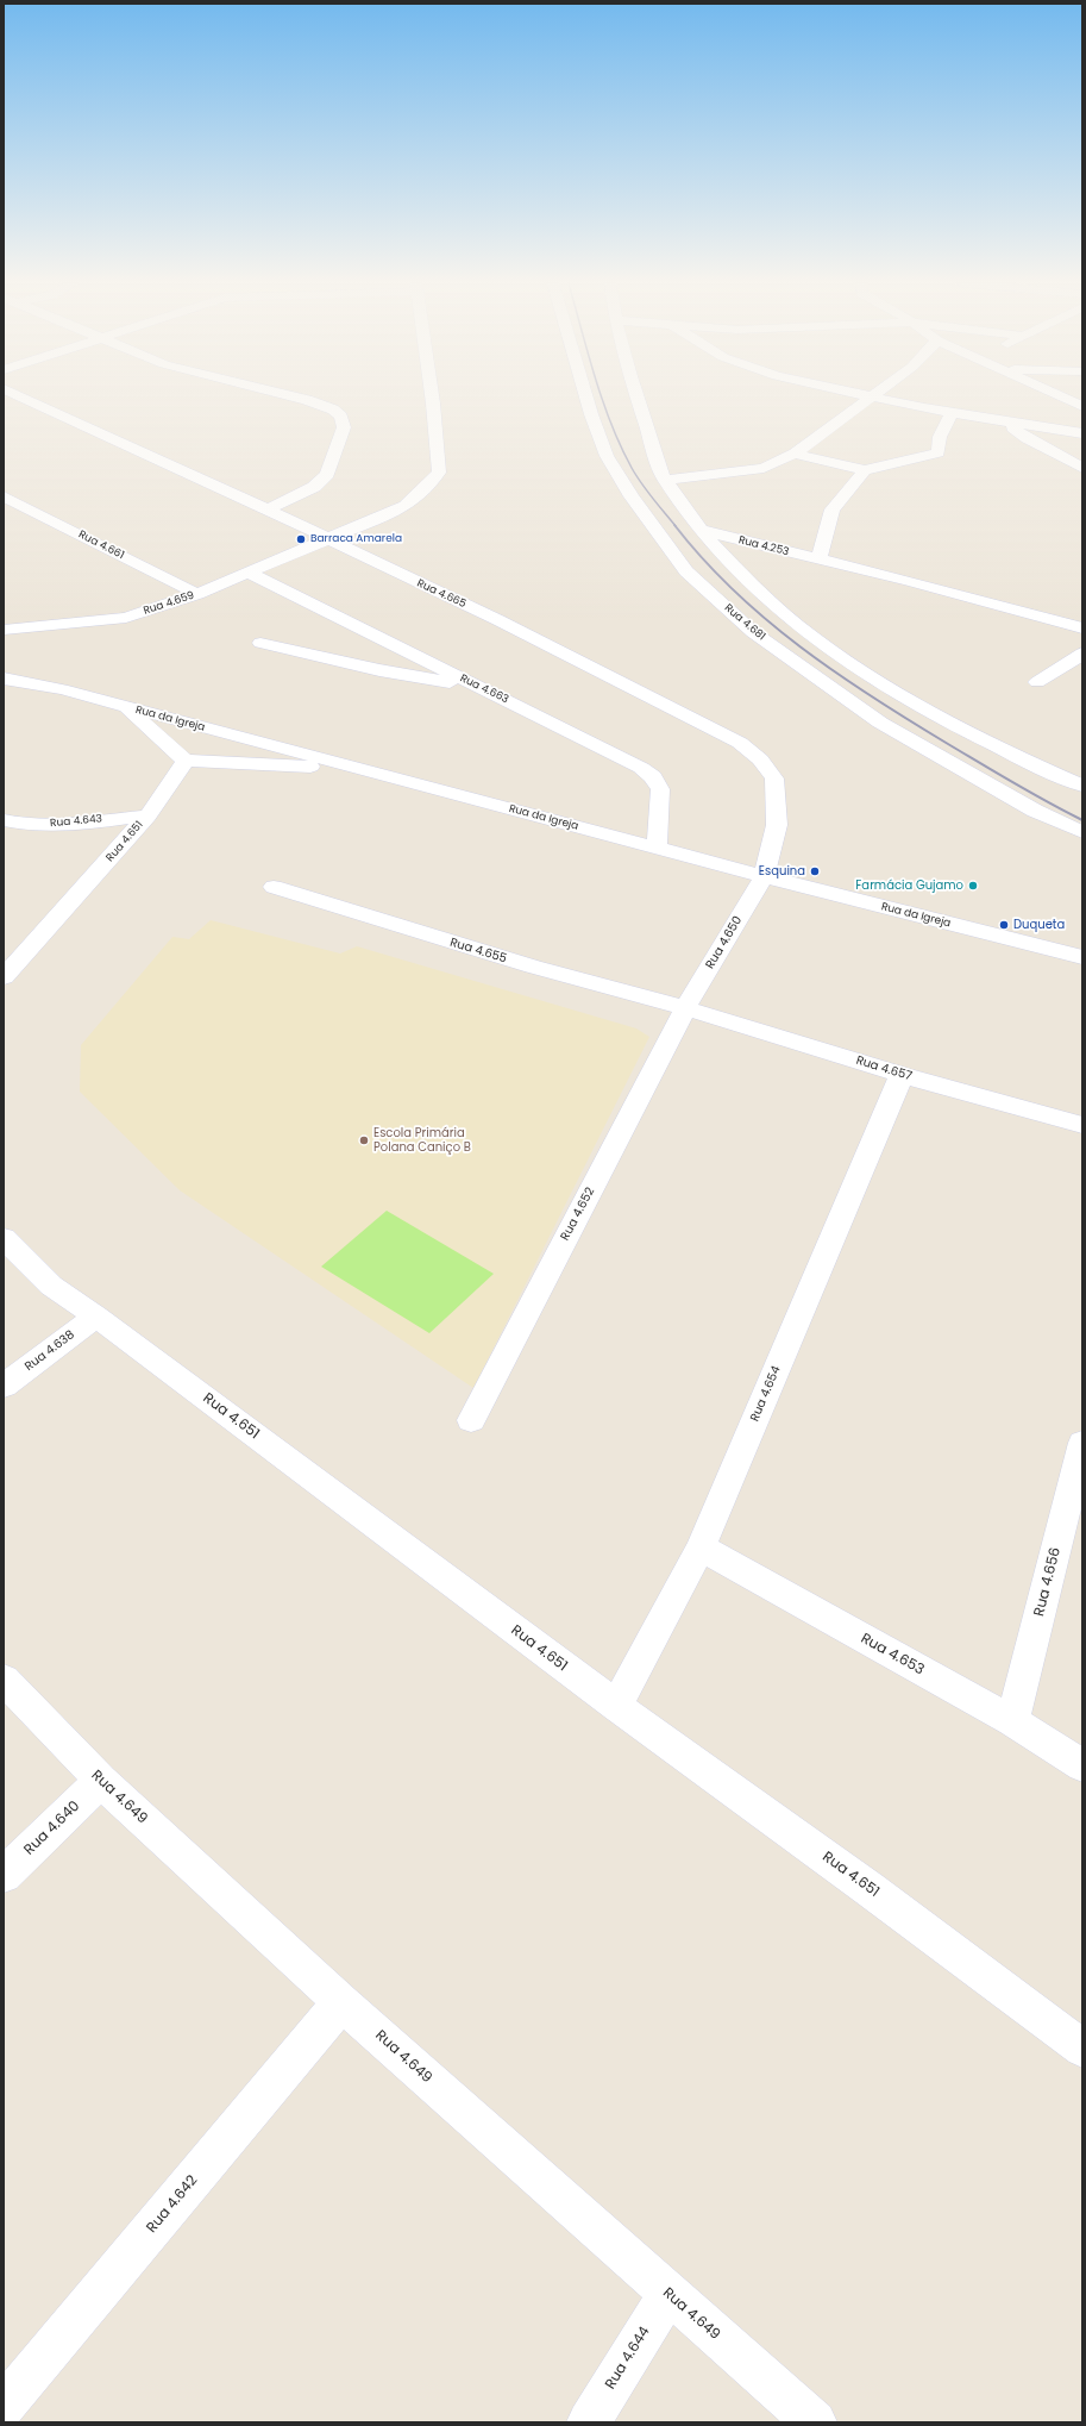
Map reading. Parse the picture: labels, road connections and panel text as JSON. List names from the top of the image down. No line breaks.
{"streets":{"street":["Rua 4.661","Rua 4.253","Rua 4.665","Rua 4.659","Rua 4.681","Rua 4.663","Rua da Igreja","Rua 4.643","Rua 4.651","Rua 4.650","Rua 4.655","Rua 4.657","Rua 4.652","Rua 4.638","Rua 4.654","Rua 4.656","Rua 4.653","Rua 4.649","Rua 4.640","Rua 4.642","Rua 4.644"]},"crossings":[["Rua 4.661","Rua 4.659"],["Rua 4.665","Rua 4.659"],["Rua 4.665","Rua da Igreja"],["Rua 4.665","Rua 4.650"],["Rua 4.659","Rua 4.663"],["Rua 4.663","Rua da Igreja"],["Rua da Igreja","Rua 4.650"],["Rua 4.643","Rua 4.651"],["Rua 4.651","Rua 4.638"],["Rua 4.651","Rua 4.654"],["Rua 4.650","Rua 4.655"],["Rua 4.650","Rua 4.657"],["Rua 4.650","Rua 4.652"],["Rua 4.655","Rua 4.657"],["Rua 4.655","Rua 4.652"],["Rua 4.657","Rua 4.652"],["Rua 4.657","Rua 4.654"],["Rua 4.654","Rua 4.653"],["Rua 4.656","Rua 4.653"],["Rua 4.649","Rua 4.640"],["Rua 4.649","Rua 4.642"],["Rua 4.649","Rua 4.644"]],"places":["Barraca Amarela","Esquina","Farmácia Gujamo","Duqueta","Escola Primária Polana Caniço B"]}
